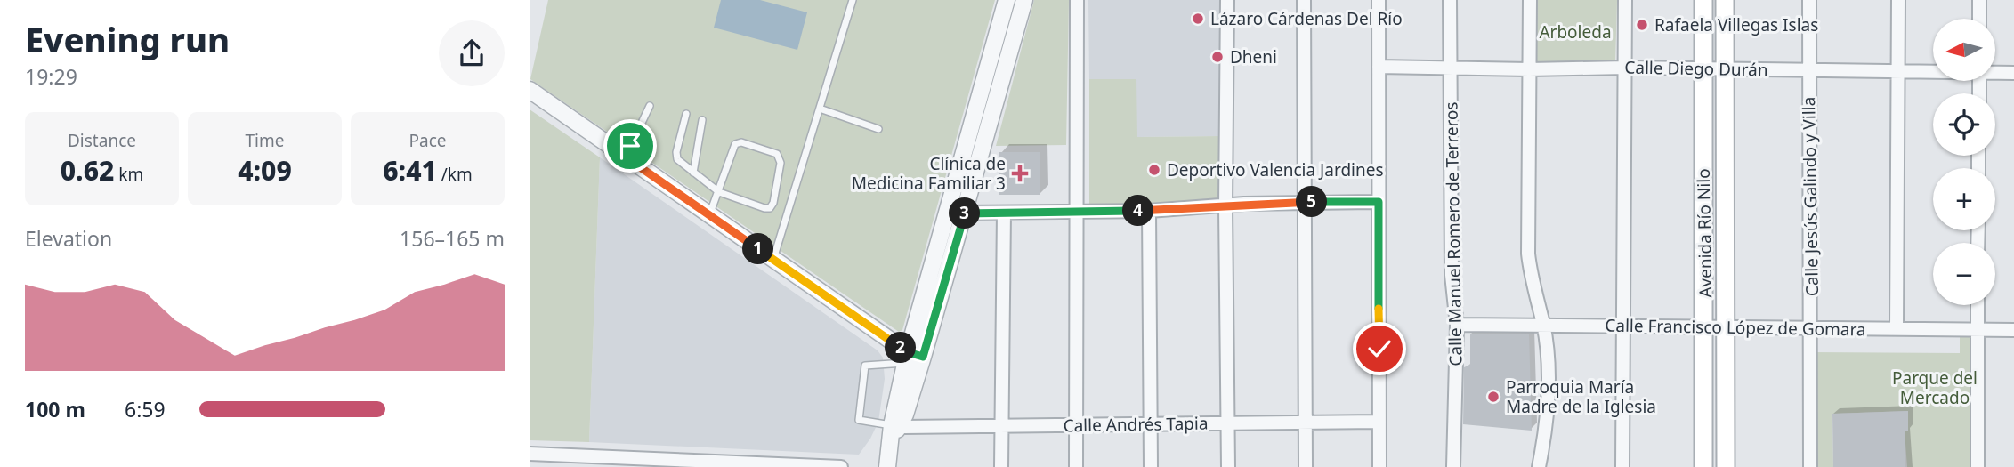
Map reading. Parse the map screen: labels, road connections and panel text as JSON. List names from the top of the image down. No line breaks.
{"streets":{"main road":["Avenida Río Nilo"],"street":["Calle Diego Durán","Calle Jesús Galindo y Villa","Calle Manuel Romero de Terreros","Calle Francisco López de Gomara","Calle Andrés Tapia"]},"crossings":[["Calle Diego Durán","Calle Jesús Galindo y Villa"],["Calle Diego Durán","Avenida Río Nilo"],["Calle Diego Durán","Calle Manuel Romero de Terreros"],["Calle Jesús Galindo y Villa","Calle Francisco López de Gomara"],["Avenida Río Nilo","Calle Francisco López de Gomara"],["Calle Manuel Romero de Terreros","Calle Francisco López de Gomara"]],"parks":["Arboleda","Parque del Mercado"],"places":{"other":["Lázaro Cárdenas Del Río","Rafaela Villegas Islas","Dheni","Deportivo Valencia Jardines","Parroquia María Madre de la Iglesia"],"health":["Clínica de Medicina Familiar 3"]},"north":"left","page":{"heading":["Evening run","19:29"],"map_buttons":["+","−"],"stats":[["Distance","0.62 km"],["Time","4:09"],["Pace","6:41 /km"]],"pins":["5","4","3","1","2"],"chart":["Elevation","156–165 m"],"list":[{"name":"100 m","note":"6:59"}]}}
